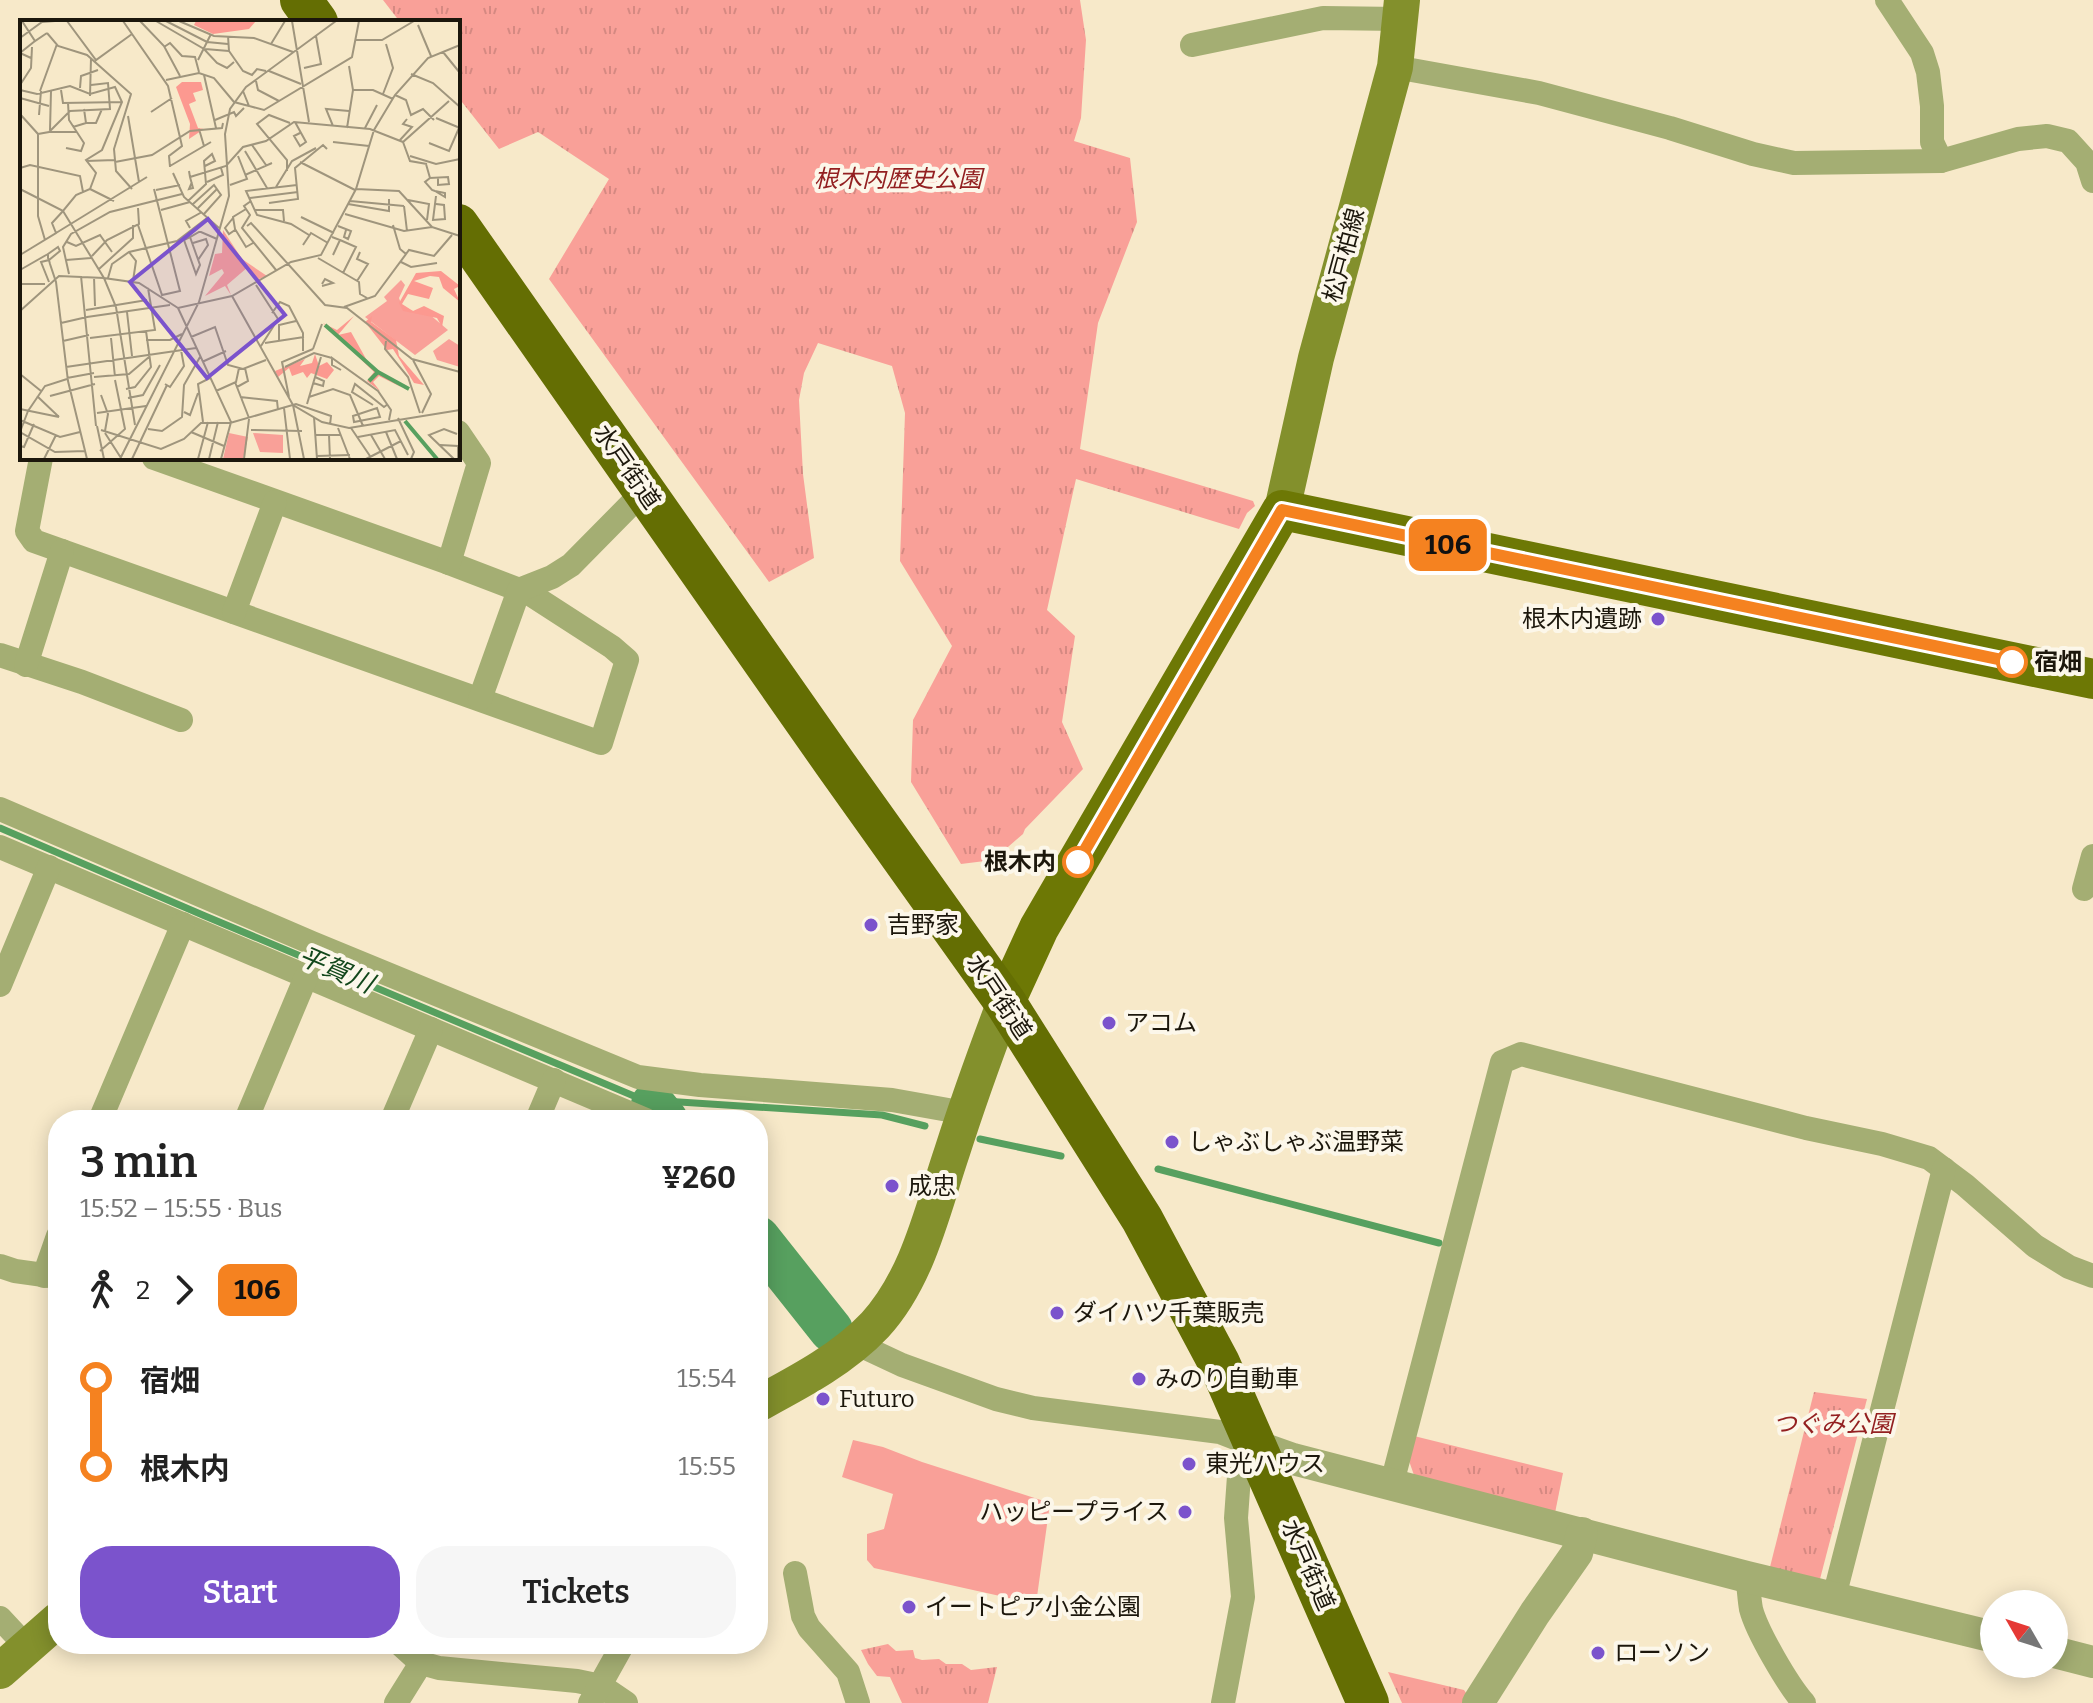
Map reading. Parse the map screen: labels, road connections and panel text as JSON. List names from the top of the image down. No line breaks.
{"streets":{"highway":["水戸街道"],"main road":["松戸柏線"]},"water":["平賀川"],"parks":["根木内歴史公園","つぐみ公園"],"places":["根木内遺跡","宿畑","根木内","吉野家","アコム","しゃぶしゃぶ温野菜","成忠","ダイハツ千葉販売","みのり自動車","Futuro","東光ハウス","ハッピープライス","イートピア小金公園","ローソン"],"lines":["bus line 106"],"north":"top left","page":{"on_map":"106","heading":["3 min","15:52 – 15:55 · Bus","¥260"],"legs":["2","106"],"list":[{"name":"宿畑","value":"15:54"},{"name":"根木内","value":"15:55"}],"buttons":["Start","Tickets"]}}
